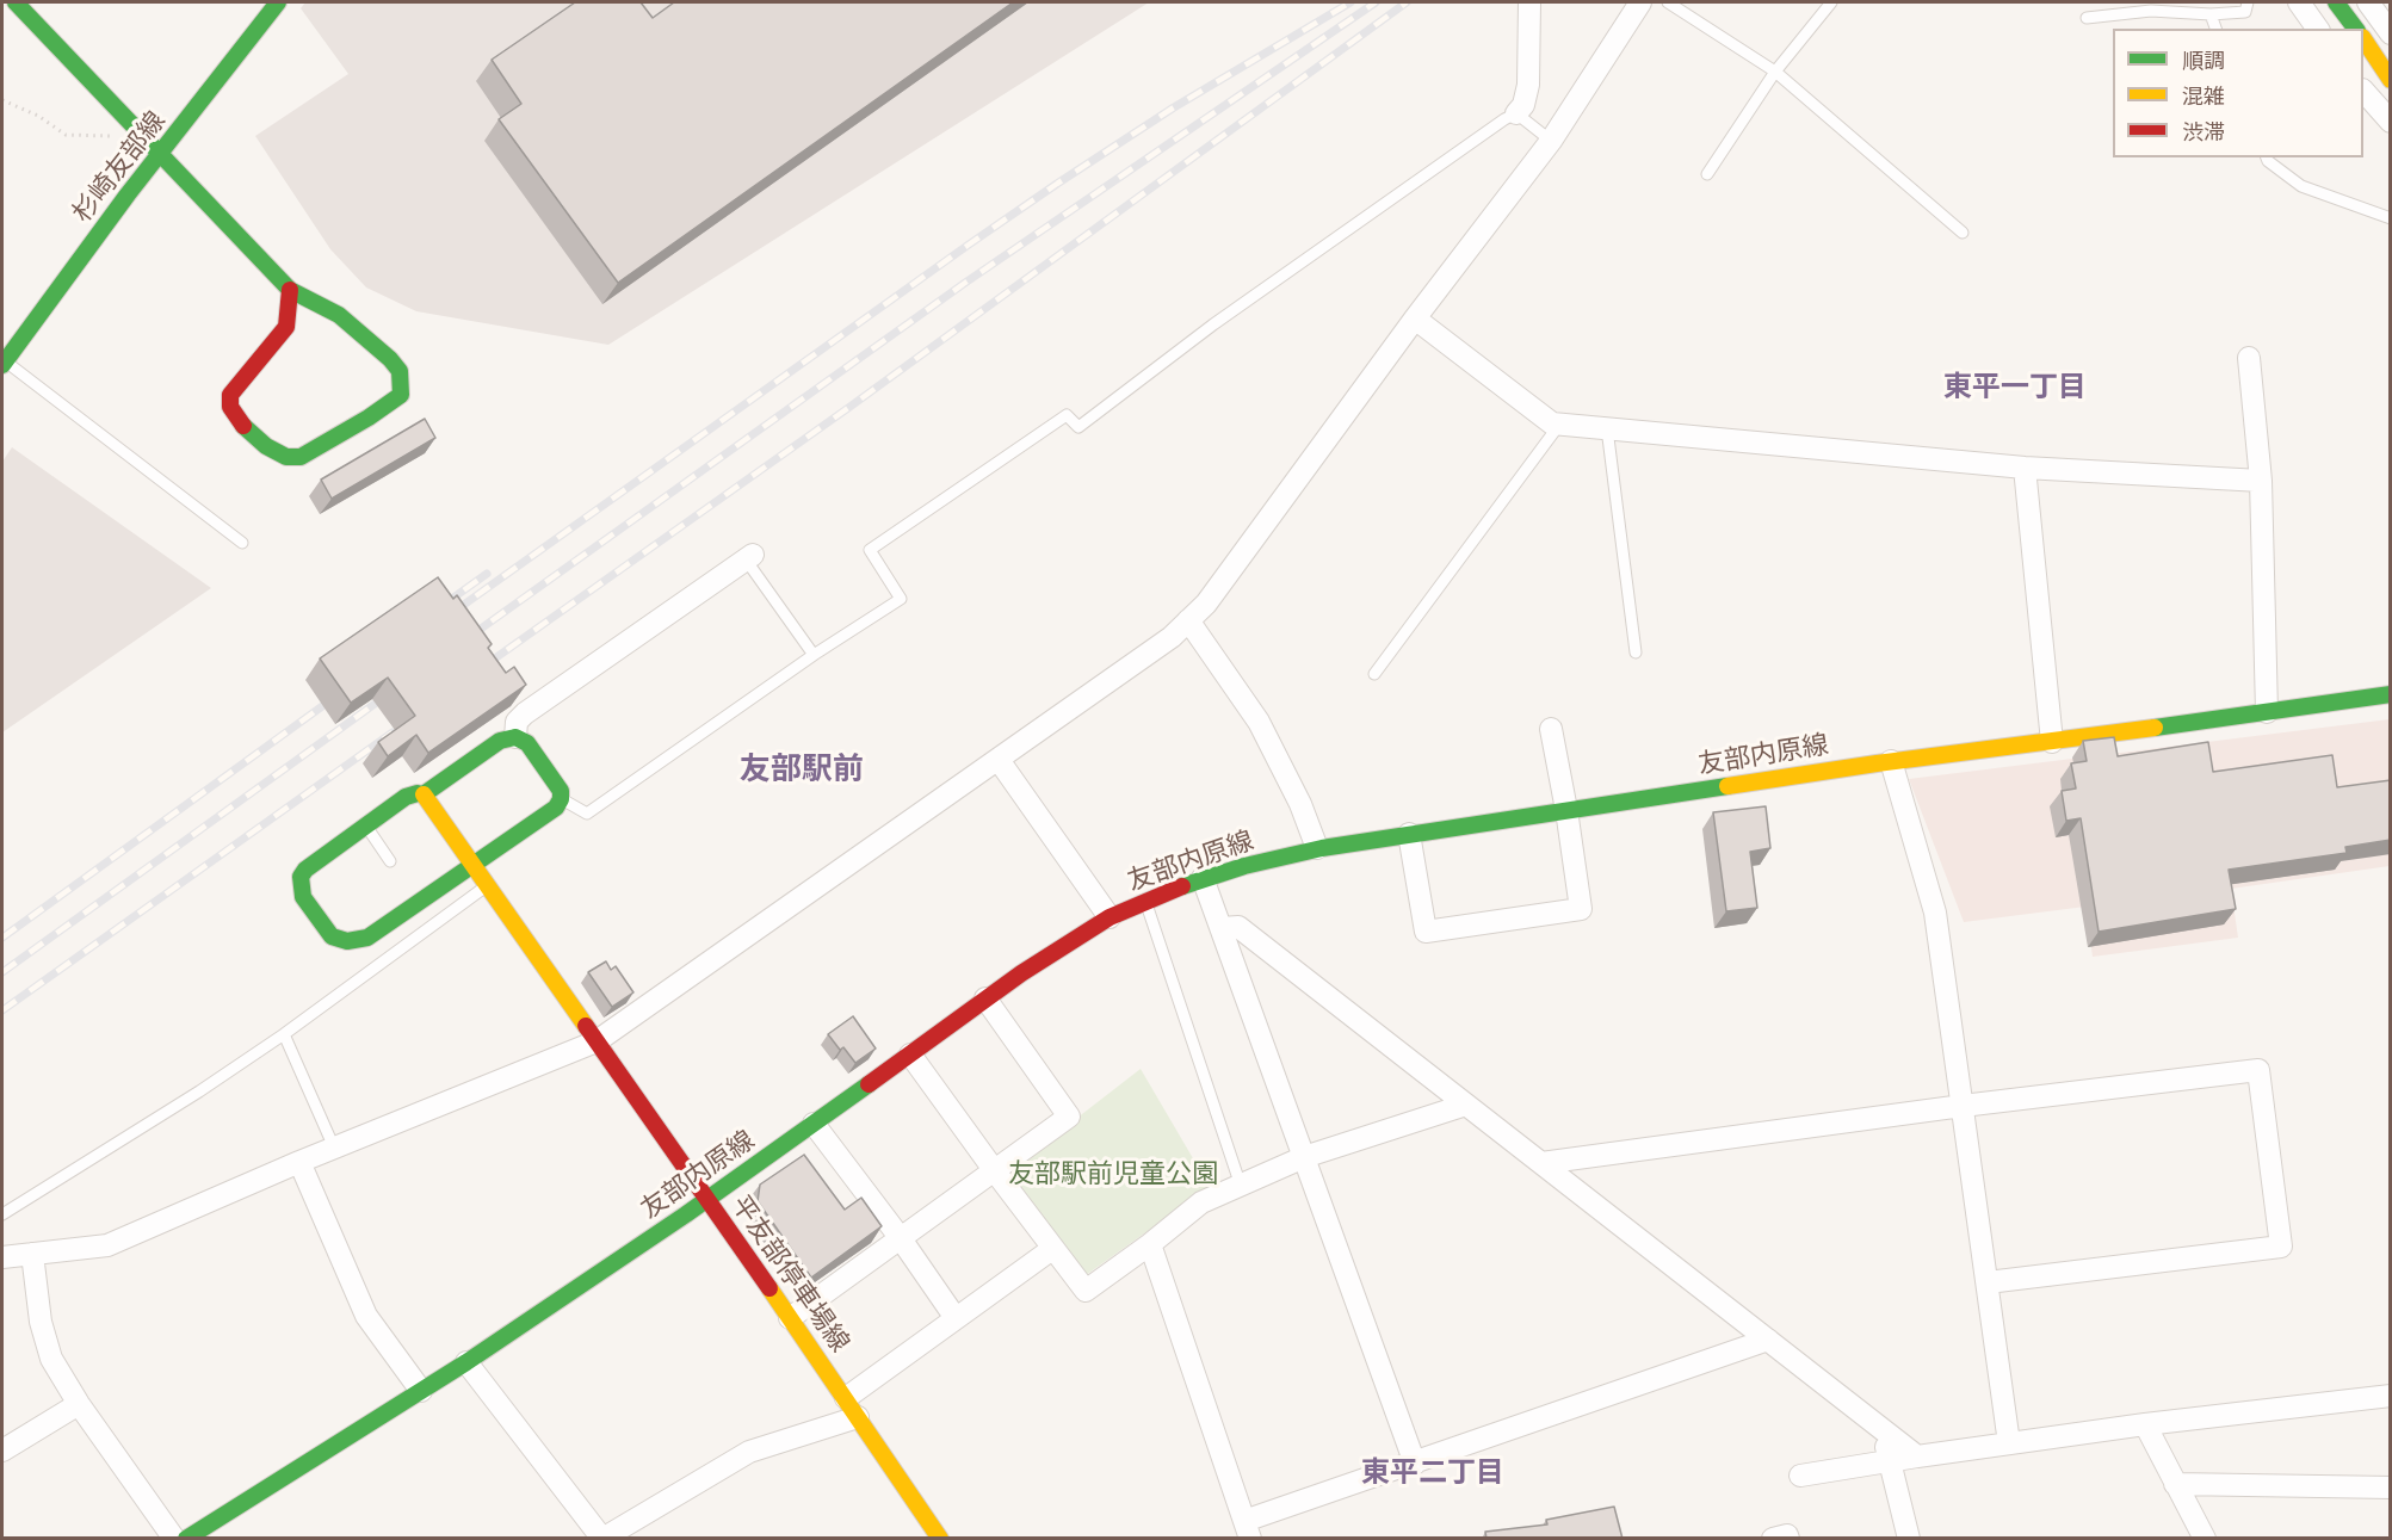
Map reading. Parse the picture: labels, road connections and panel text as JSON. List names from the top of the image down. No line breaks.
{"streets":{"main road":["杉崎友部線","友部内原線","平友部停車場線"]},"crossings":[["友部内原線","平友部停車場線"]],"districts":["東平一丁目","友部駅前","東平二丁目"],"parks":["友部駅前児童公園"],"legend":["順調","混雑","渋滞"]}
